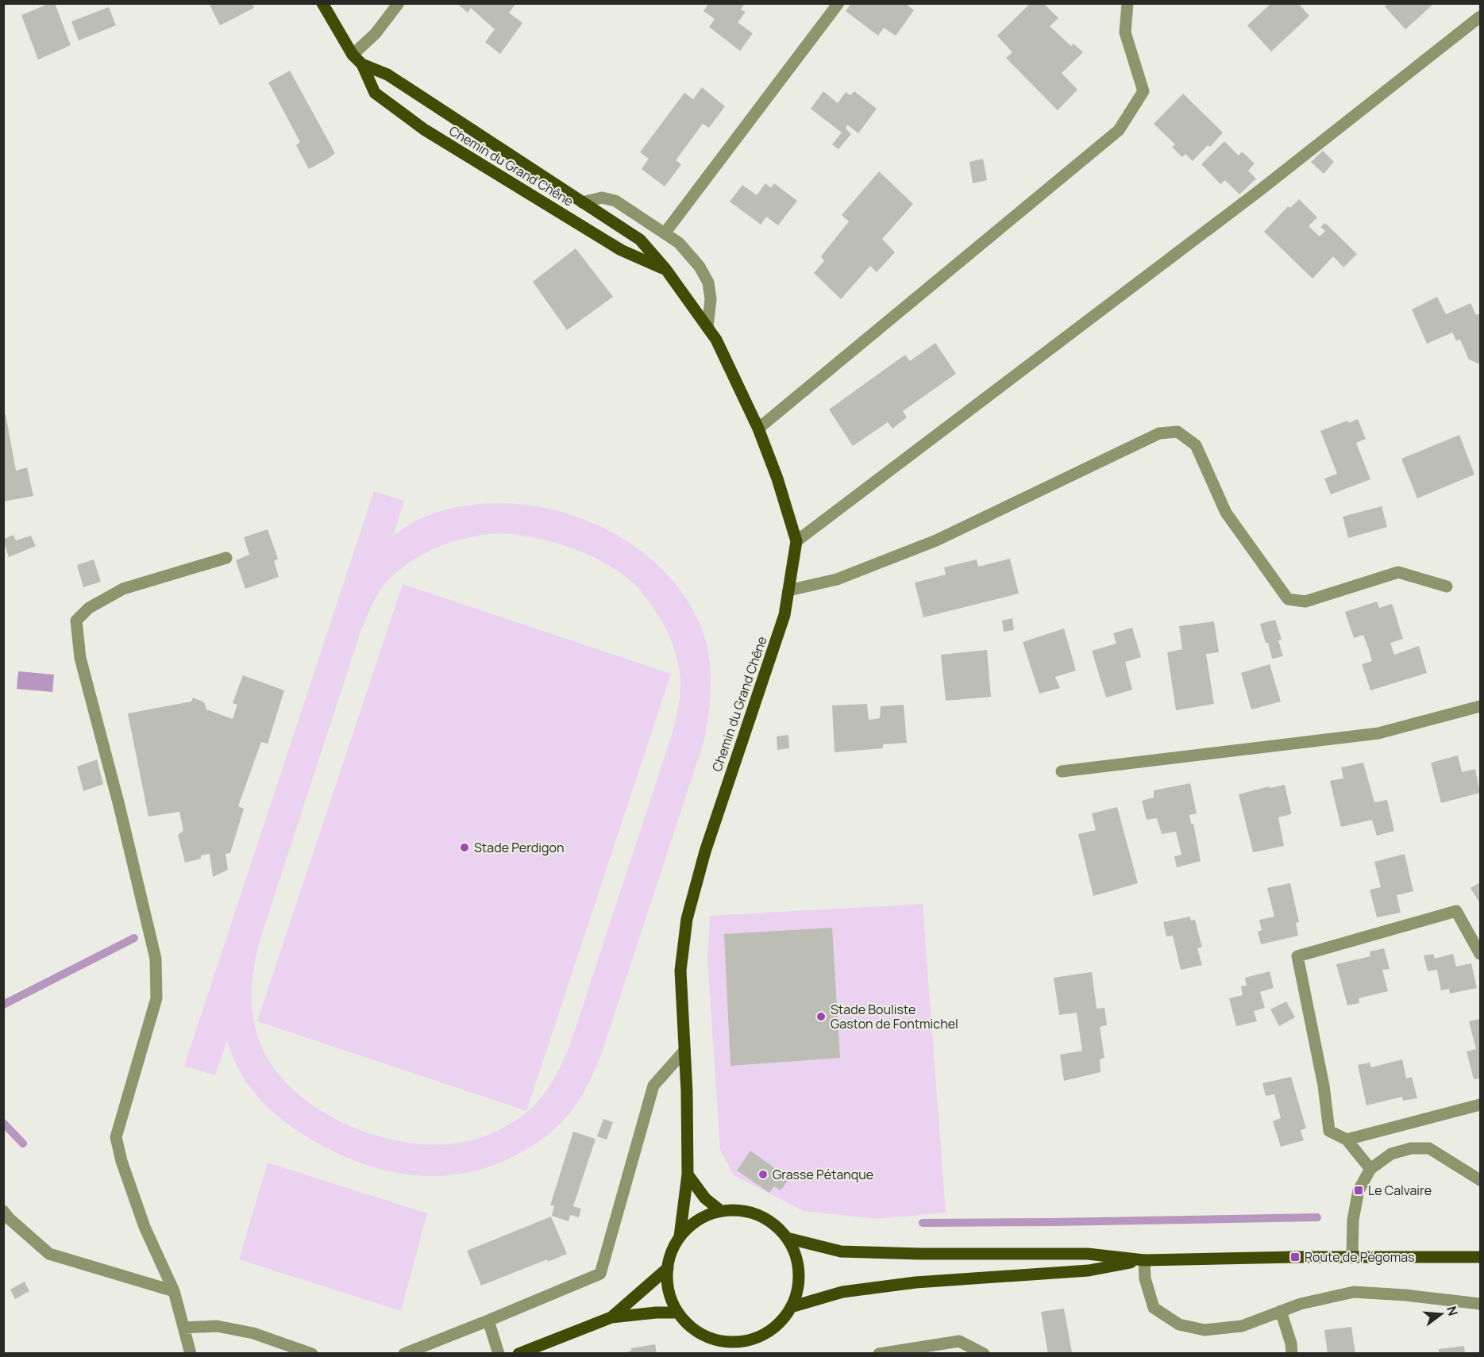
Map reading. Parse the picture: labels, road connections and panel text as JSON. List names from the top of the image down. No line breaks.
{"streets":{"main road":["Chemin du Grand Chêne"]},"places":{"other":["Stade Perdigon","Stade Bouliste Gaston de Fontmichel","Grasse Pétanque"],"transit":["Le Calvaire","Route de Pégomas"]},"north":"right"}
